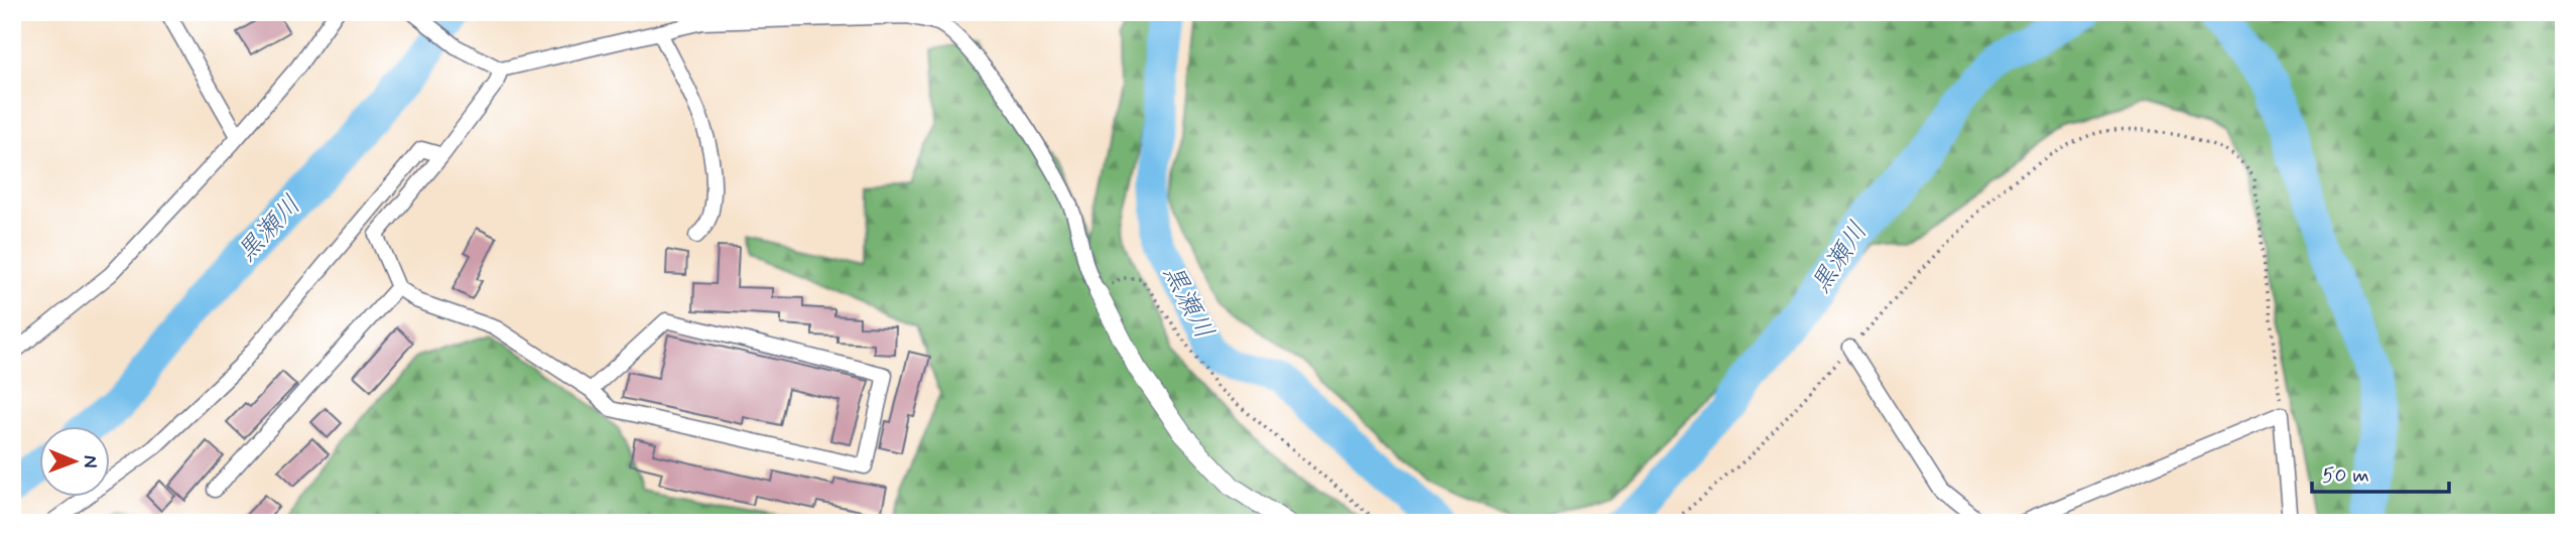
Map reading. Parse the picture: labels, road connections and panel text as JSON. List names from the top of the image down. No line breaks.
{"water":["黒瀬川"],"scale_bar":"50 m","north":"right"}
